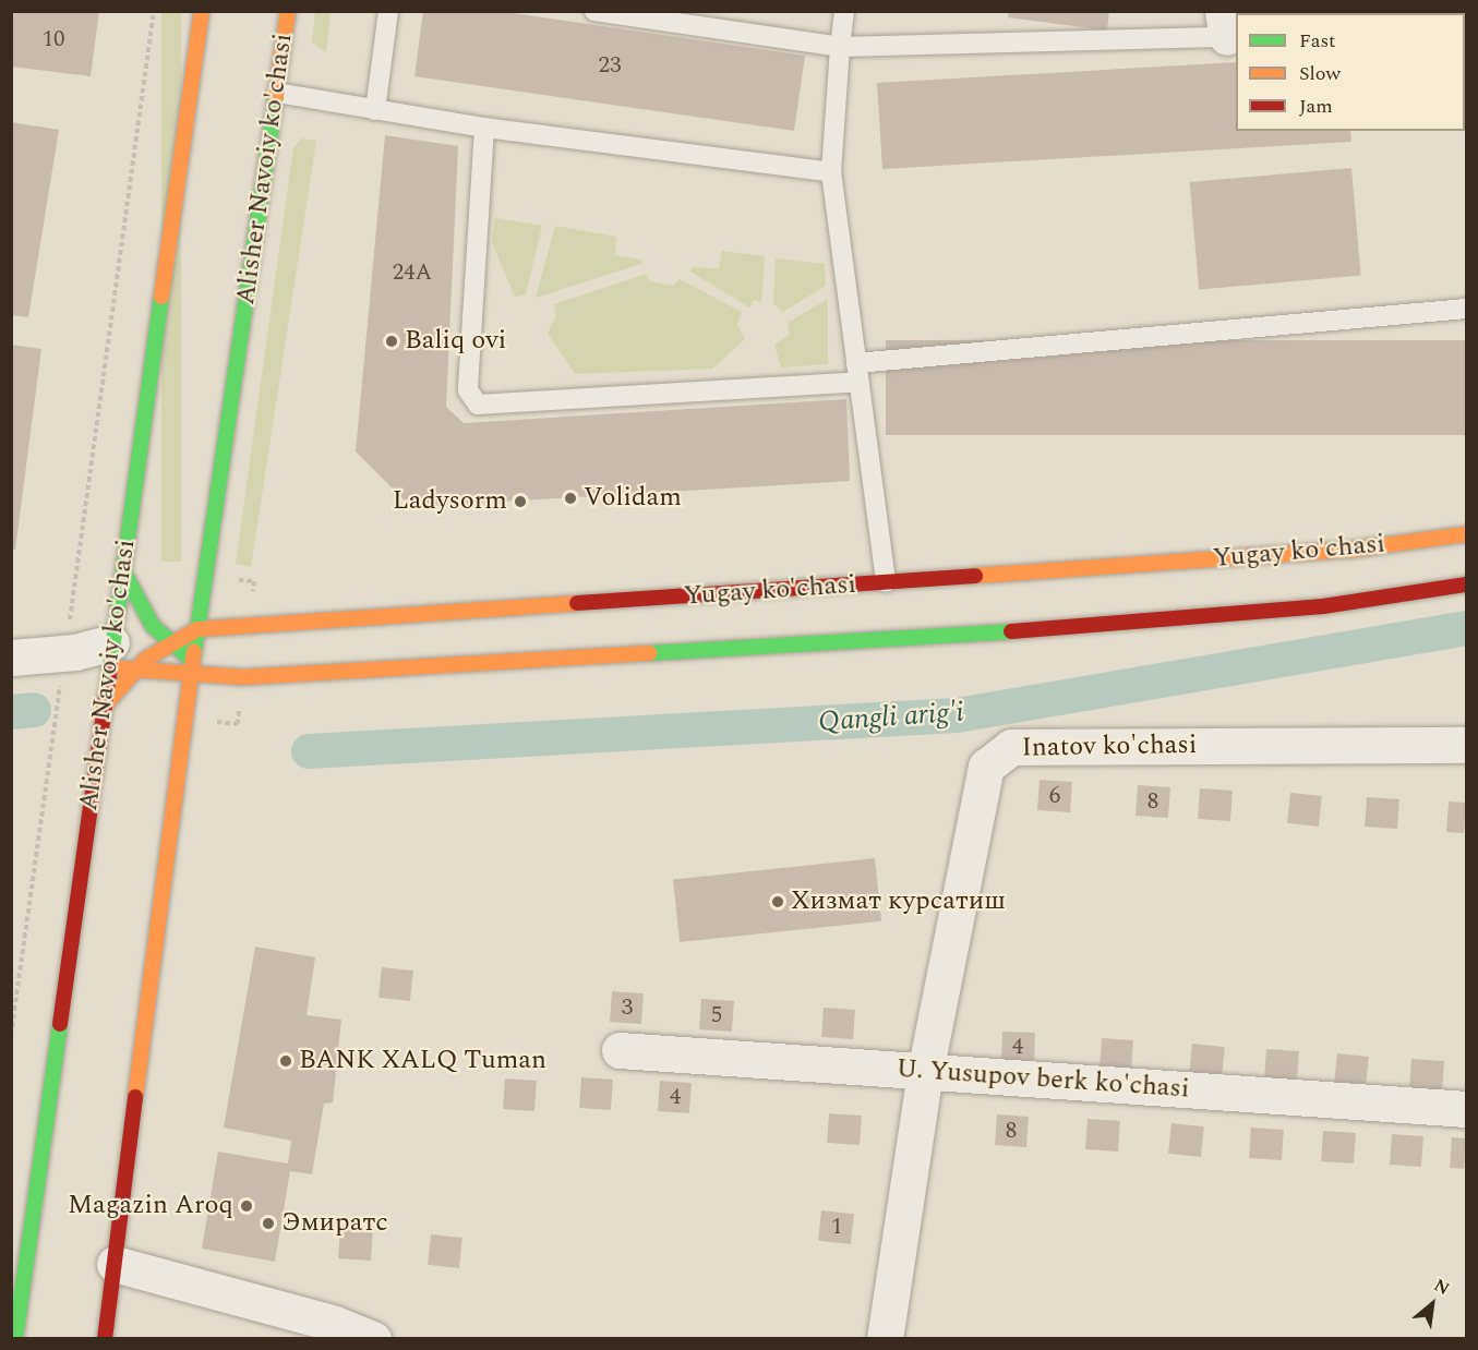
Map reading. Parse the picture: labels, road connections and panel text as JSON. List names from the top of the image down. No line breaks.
{"streets":{"main road":["Alisher Navoiy ko'chasi","Yugay ko'chasi"],"street":["Inatov ko'chasi","U. Yusupov berk ko'chasi"]},"crossings":[["Alisher Navoiy ko'chasi","Yugay ko'chasi"],["Inatov ko'chasi","U. Yusupov berk ko'chasi"]],"water":["Qangli arig'i"],"places":["Baliq ovi","Volidam","Ladysorm","Хизмат курсатиш","BANK XALQ Tuman","Magazin Aroq","Эмиратс"],"house_numbers":["10","23","24A","6","8","3","5","4","4","8","1"],"legend":["Fast","Slow","Jam"],"north":"top right"}
